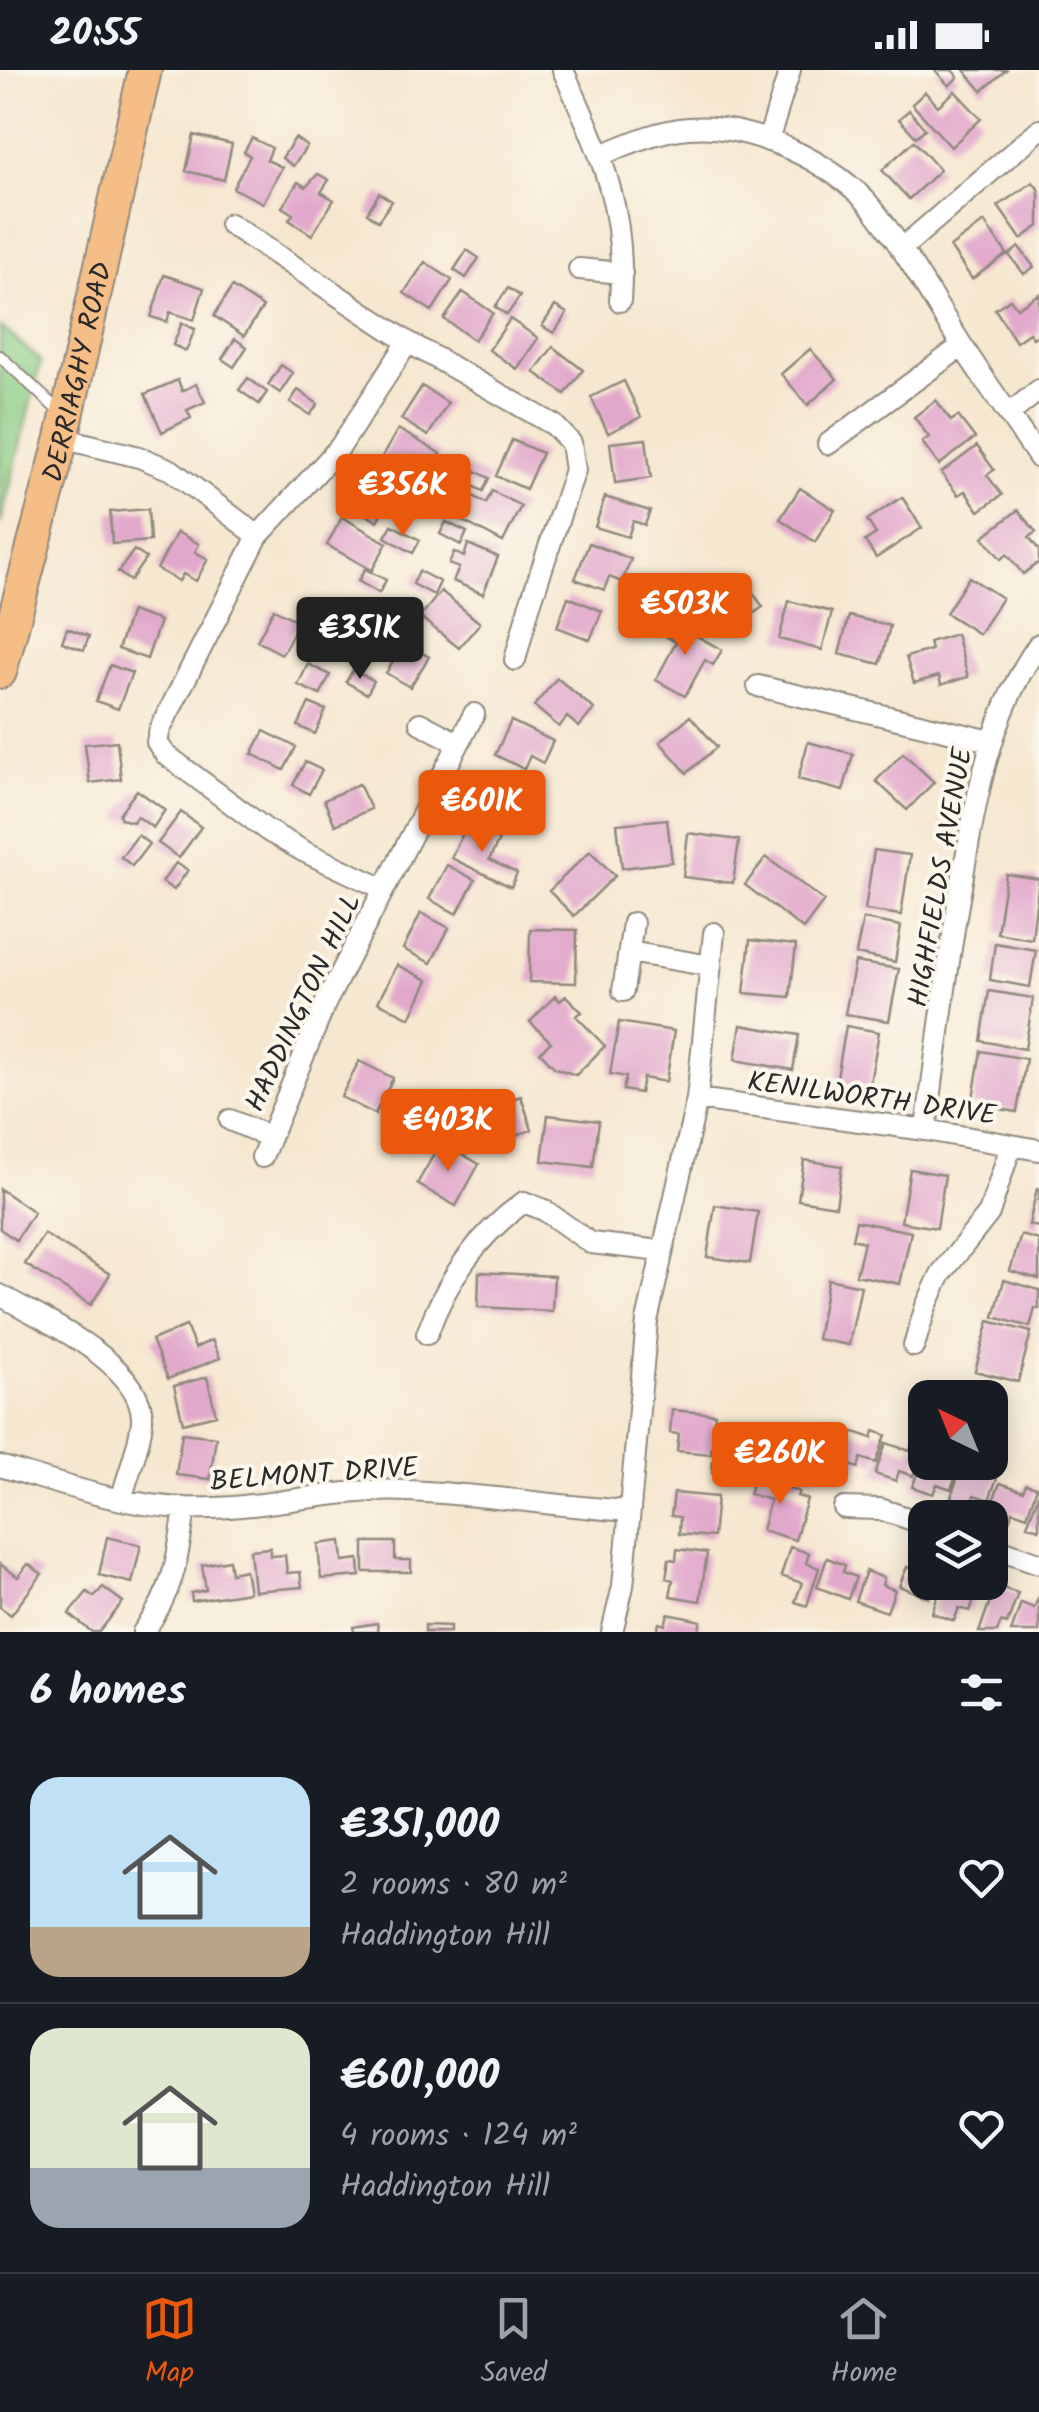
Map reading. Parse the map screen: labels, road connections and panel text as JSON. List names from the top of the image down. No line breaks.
{"streets":{"main road":["DERRIAGHY ROAD"],"street":["HIGHFIELDS AVENUE","HADDINGTON HILL","KENILWORTH DRIVE","BELMONT DRIVE"]},"crossings":[["HIGHFIELDS AVENUE","KENILWORTH DRIVE"]],"north":"top left","page":{"status":"20:55","price":["€356K","€503K","€351K","€601K","€403K","€260K"],"heading":"6 homes","list":[{"name":"€351,000","note":"2 rooms · 80 m² · Haddington Hill"},{"name":"€601,000","note":"4 rooms · 124 m² · Haddington Hill"}],"tabs":["Map","Saved","Home"]}}
